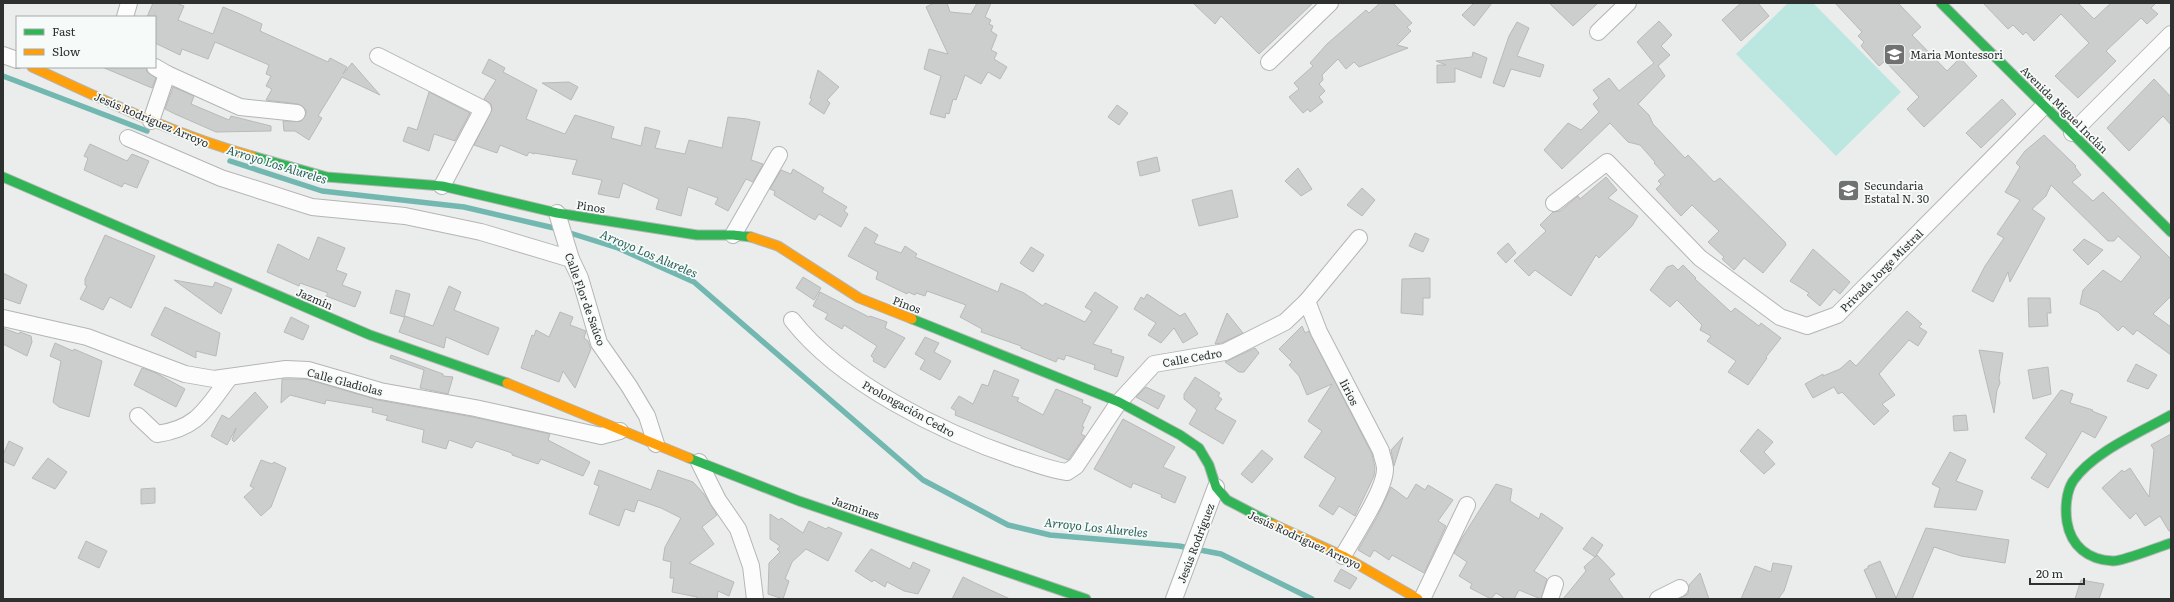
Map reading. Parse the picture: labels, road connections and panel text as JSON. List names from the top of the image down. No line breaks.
{"streets":{"main road":["Avenida Miguel Inclán","Jesús Rodríguez Arroyo","Pinos","Jazmín","Jazmines"],"street":["Privada Jorge Mistral","Calle Flor de Saúco","Calle Cedro","Calle Gladiolas","lirios","Prolongación Cedro","Jesús Rodríguez"]},"crossings":[["Avenida Miguel Inclán","Privada Jorge Mistral"],["Jesús Rodríguez Arroyo","Pinos"],["Jesús Rodríguez Arroyo","Calle Flor de Saúco"],["Jesús Rodríguez Arroyo","lirios"],["Jesús Rodríguez Arroyo","Jesús Rodríguez"],["Pinos","Calle Flor de Saúco"],["Pinos","Calle Cedro"],["Pinos","Jesús Rodríguez"],["Jazmín","Calle Gladiolas"],["Jazmín","Jazmines"],["Calle Flor de Saúco","Jazmines"],["Calle Cedro","lirios"],["Calle Cedro","Prolongación Cedro"],["Calle Gladiolas","Jazmines"]],"water":["Arroyo Los Alureles"],"places":{"school or university":["Maria Montessori","Secundaria Estatal N. 30"]},"legend":["Fast","Slow"],"scale_bar":"20 m"}
